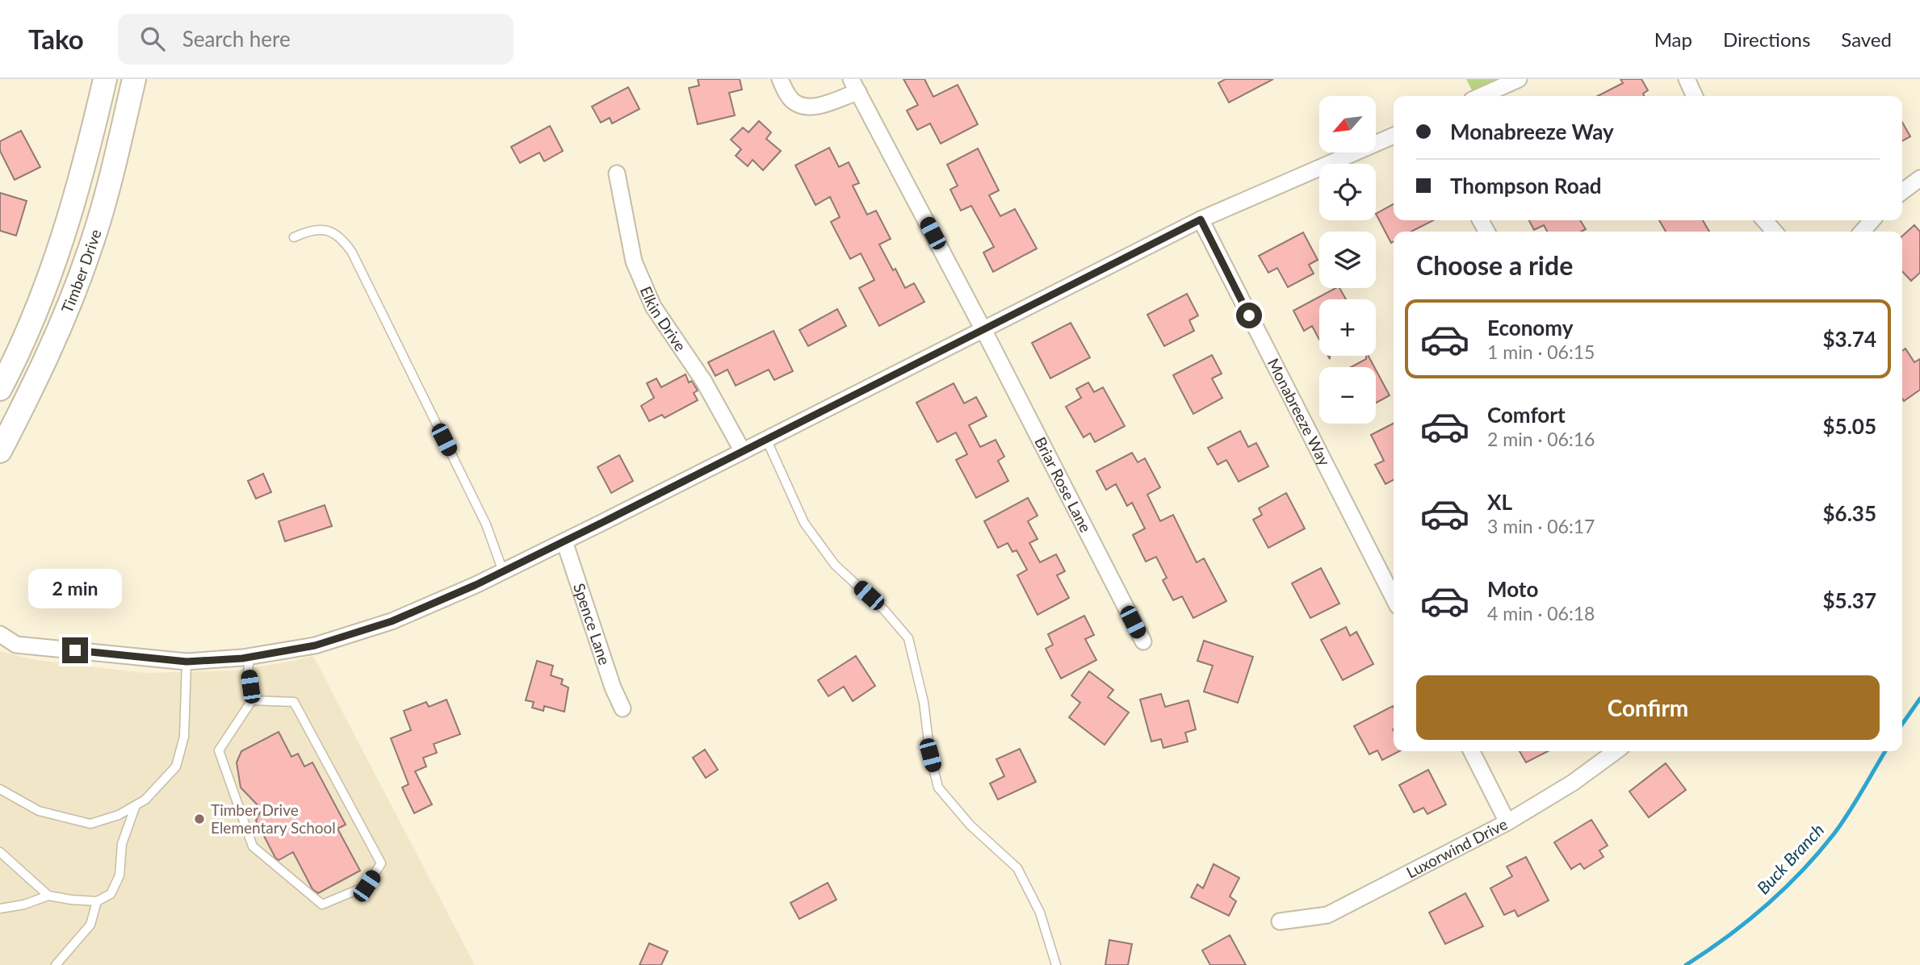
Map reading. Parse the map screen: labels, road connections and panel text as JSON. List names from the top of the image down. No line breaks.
{"streets":{"main road":["Timber Drive"],"street":["Elkin Drive","Monabreeze Way","Briar Rose Lane","Spence Lane","Luxorwind Drive"]},"water":["Buck Branch"],"places":["Timber Drive Elementary School"],"north":"bottom left","page":{"header":"Tako","search":"Search here","nav":["Map","Directions","Saved"],"map_buttons":["+","−"],"banner":["Monabreeze Way","Thompson Road"],"heading":"Choose a ride","list":[{"name":"Economy","note":"1 min · 06:15","value":"$3.74"},{"name":"Comfort","note":"2 min · 06:16","value":"$5.05"},{"name":"XL","note":"3 min · 06:17","value":"$6.35"},{"name":"Moto","note":"4 min · 06:18","value":"$5.37"}],"bubble":"2 min","buttons":"Confirm"}}
